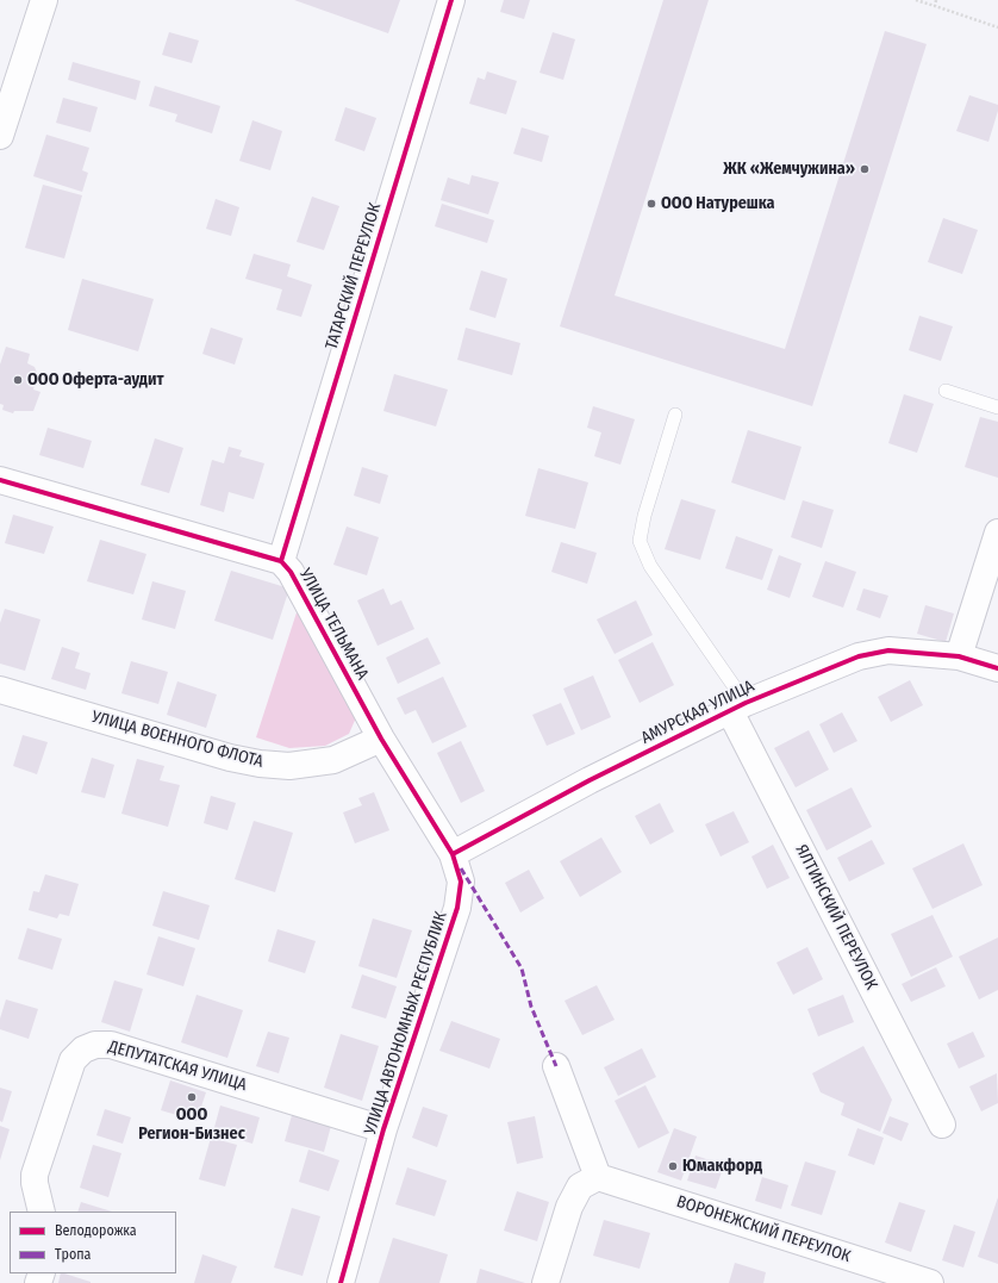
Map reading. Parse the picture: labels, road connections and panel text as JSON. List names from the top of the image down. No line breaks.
{"streets":{"street":["ТАТАРСКИЙ ПЕРЕУЛОК","УЛИЦА ТЕЛЬМАНА","АМУРСКАЯ УЛИЦА","УЛИЦА ВОЕННОГО ФЛОТА","ЯЛТИНСКИЙ ПЕРЕУЛОК","УЛИЦА АВТОНОМНЫХ РЕСПУБЛИК","ДЕПУТАТСКАЯ УЛИЦА","ВОРОНЕЖСКИЙ ПЕРЕУЛОК"]},"crossings":[["ТАТАРСКИЙ ПЕРЕУЛОК","УЛИЦА ТЕЛЬМАНА"],["УЛИЦА ТЕЛЬМАНА","АМУРСКАЯ УЛИЦА"],["УЛИЦА ТЕЛЬМАНА","УЛИЦА ВОЕННОГО ФЛОТА"],["УЛИЦА ТЕЛЬМАНА","УЛИЦА АВТОНОМНЫХ РЕСПУБЛИК"],["АМУРСКАЯ УЛИЦА","ЯЛТИНСКИЙ ПЕРЕУЛОК"],["АМУРСКАЯ УЛИЦА","УЛИЦА АВТОНОМНЫХ РЕСПУБЛИК"],["УЛИЦА АВТОНОМНЫХ РЕСПУБЛИК","ДЕПУТАТСКАЯ УЛИЦА"]],"places":["ЖК «Жемчужина»","ООО Натурешка","ООО Оферта-аудит","ООО Регион-Бизнес","Юмакфорд"],"legend":["Велодорожка","Тропа"]}
